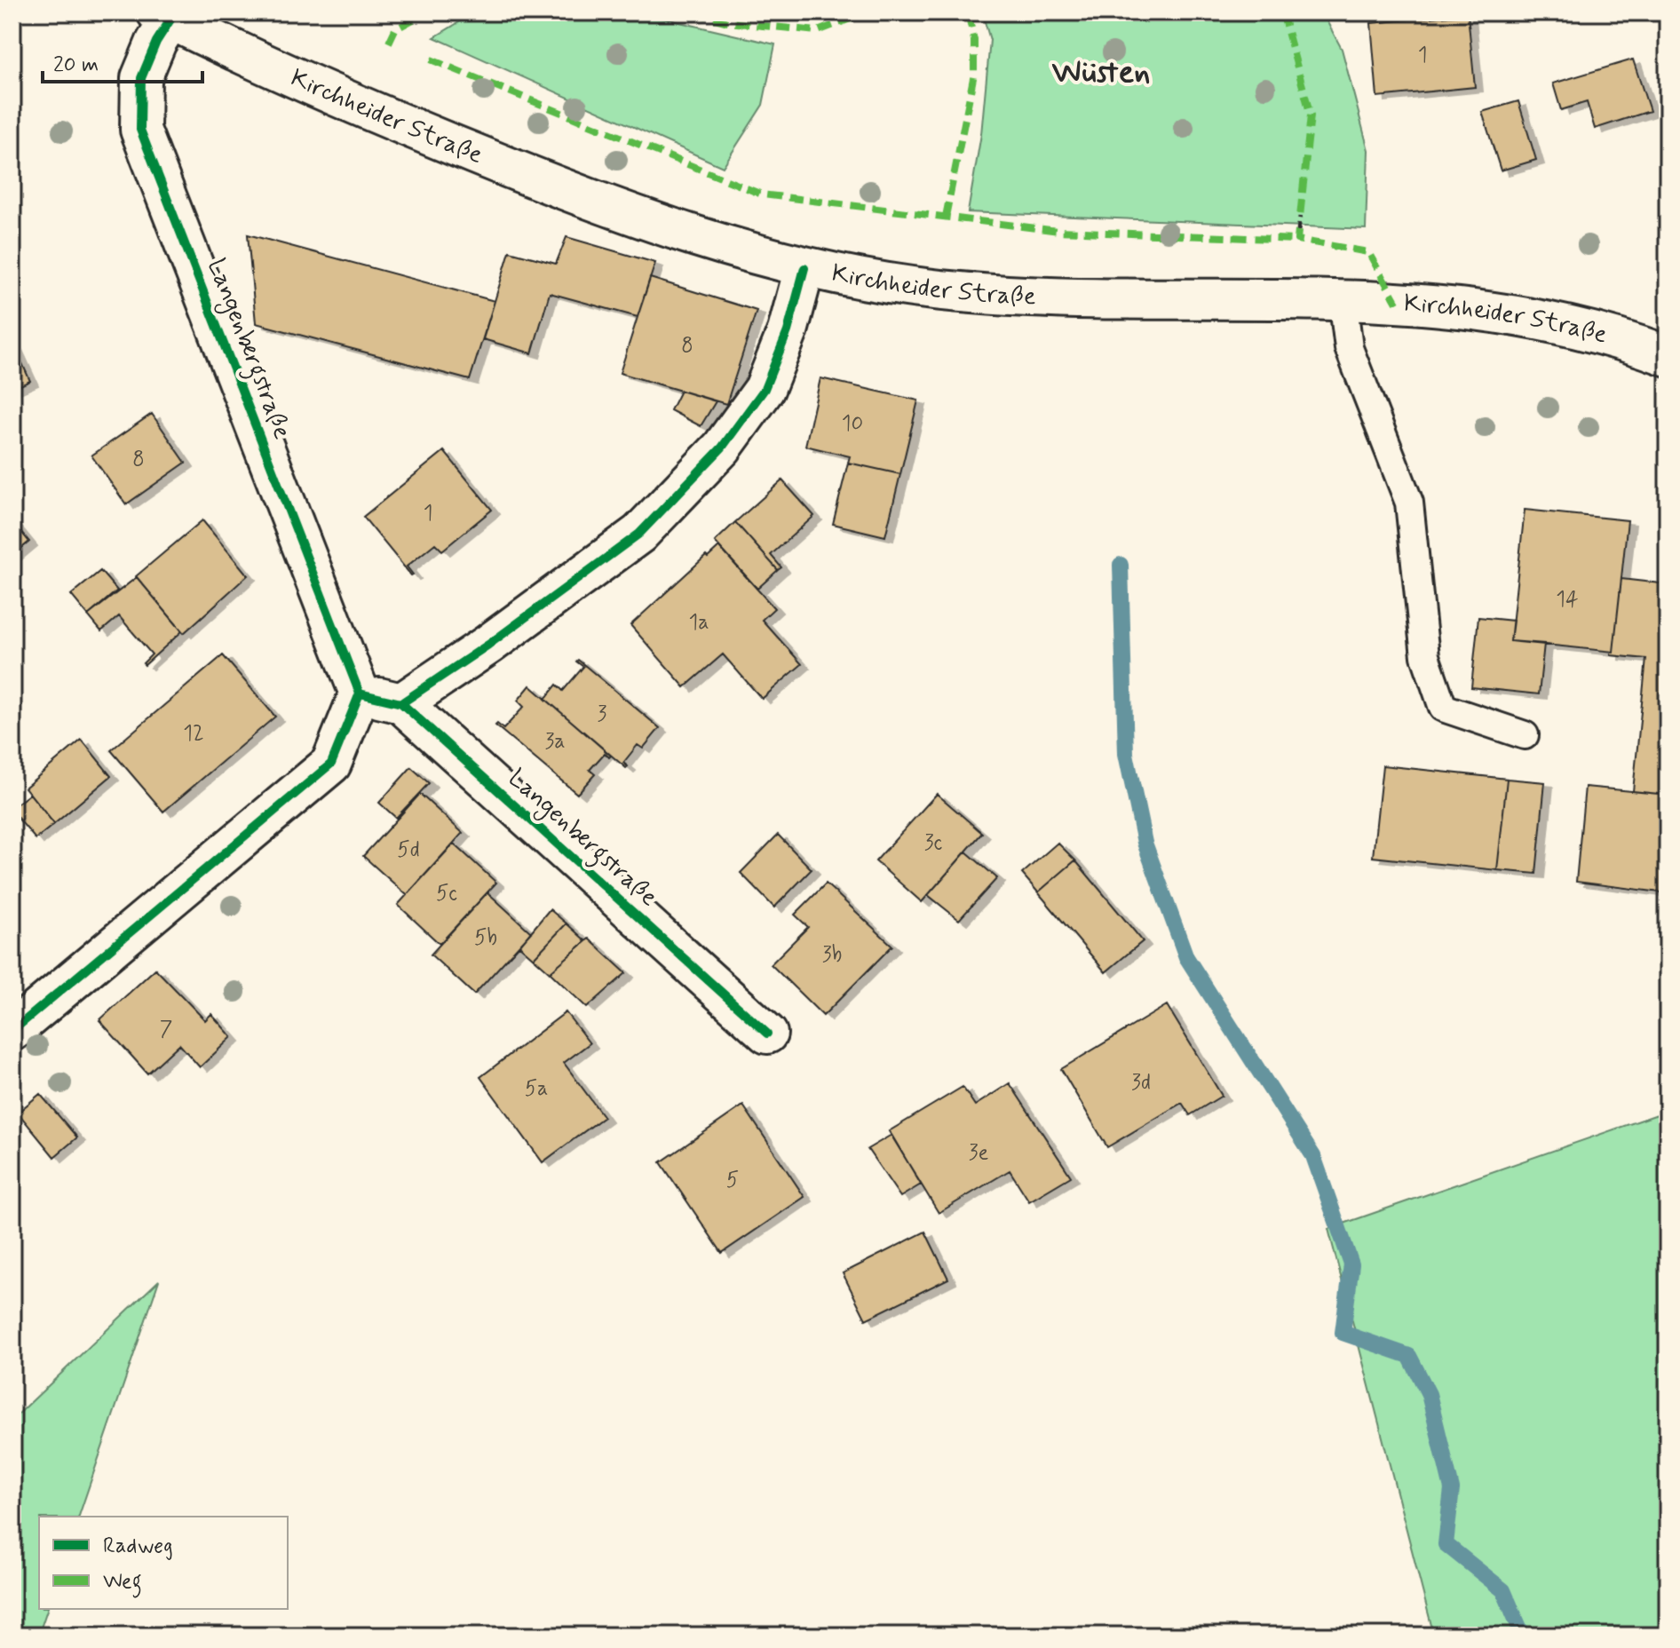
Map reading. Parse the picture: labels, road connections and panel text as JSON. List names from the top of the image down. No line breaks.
{"streets":{"street":["Kirchheider Straße","Langenbergstraße"]},"crossings":[["Kirchheider Straße","Langenbergstraße"]],"districts":["Wüsten"],"house_numbers":["1","8","10","8","1","14","1a","3","12","3a","3c","5d","5c","5b","3b","7","3d","5a","3e","5"],"legend":["Radweg","Weg"],"scale_bar":"20 m"}
